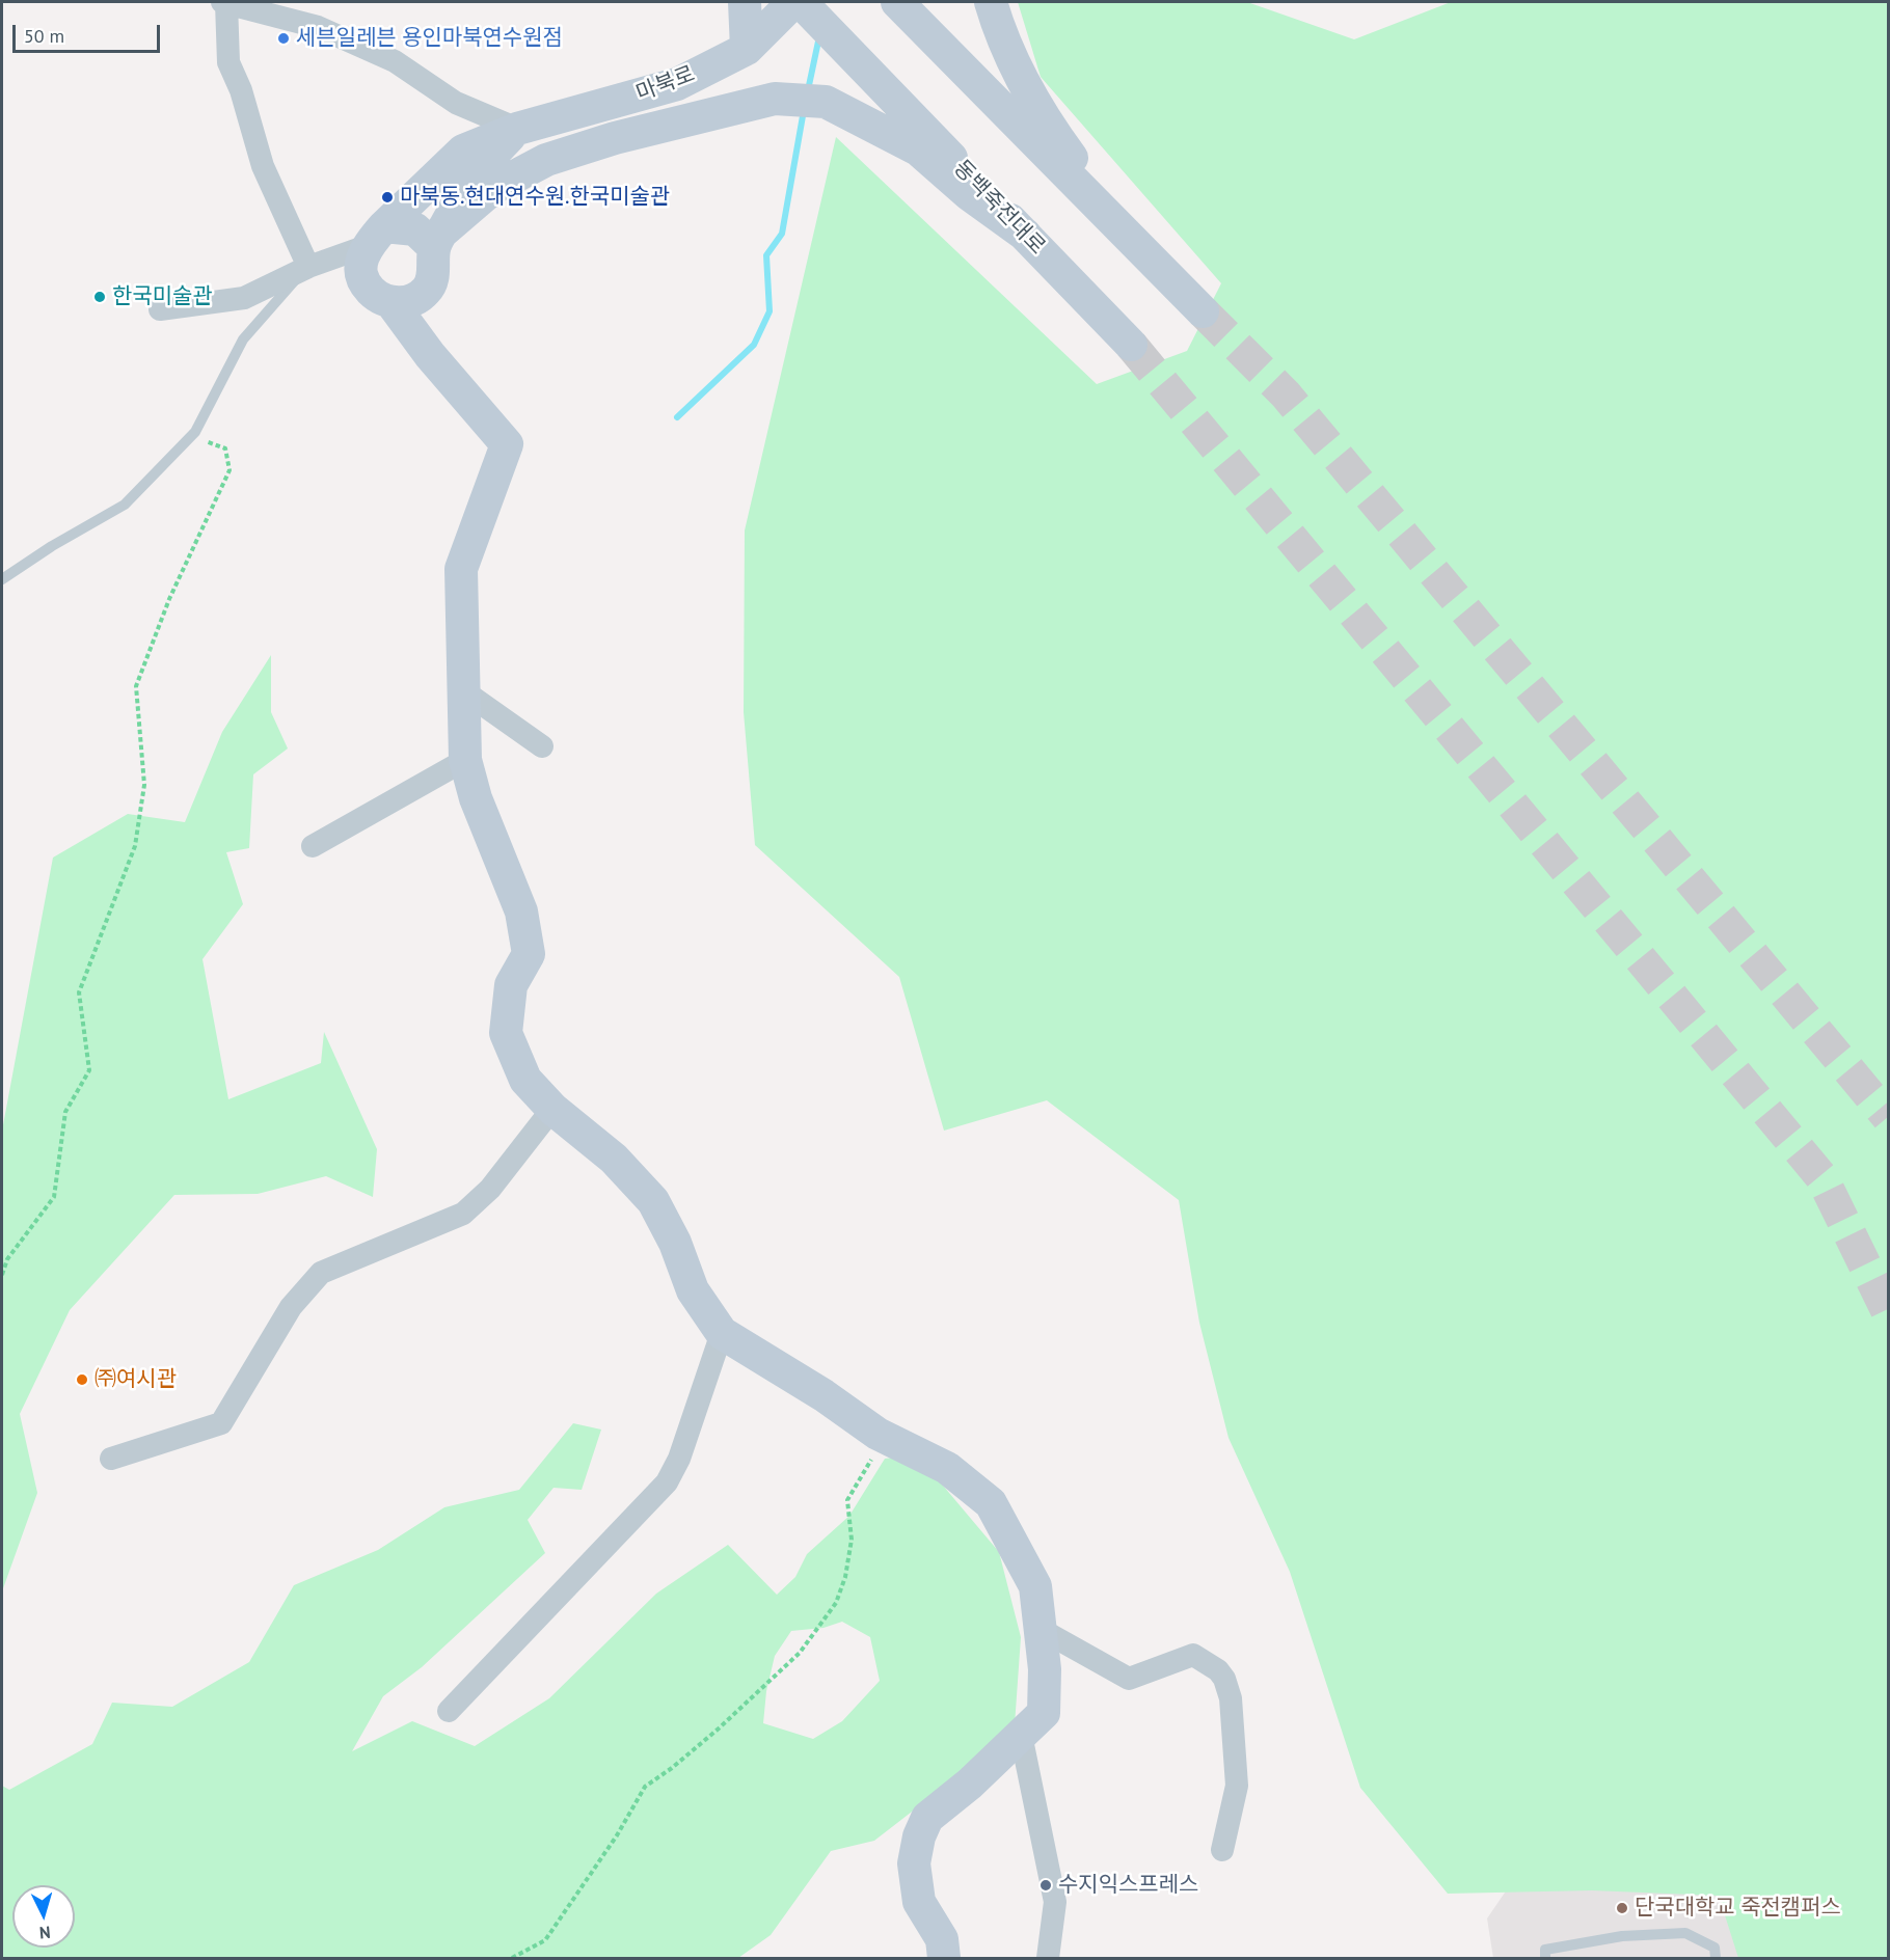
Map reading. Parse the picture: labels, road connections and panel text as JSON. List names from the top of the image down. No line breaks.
{"streets":{"street":["마북로","동백죽전대로"]},"crossings":[["마북로","동백죽전대로"]],"places":["세븐일레븐 용인마북연수원점","마북동.현대연수원.한국미술관","한국미술관","㈜여시관","수지익스프레스","단국대학교 죽전캠퍼스"],"scale_bar":"50 m","north":"bottom"}
